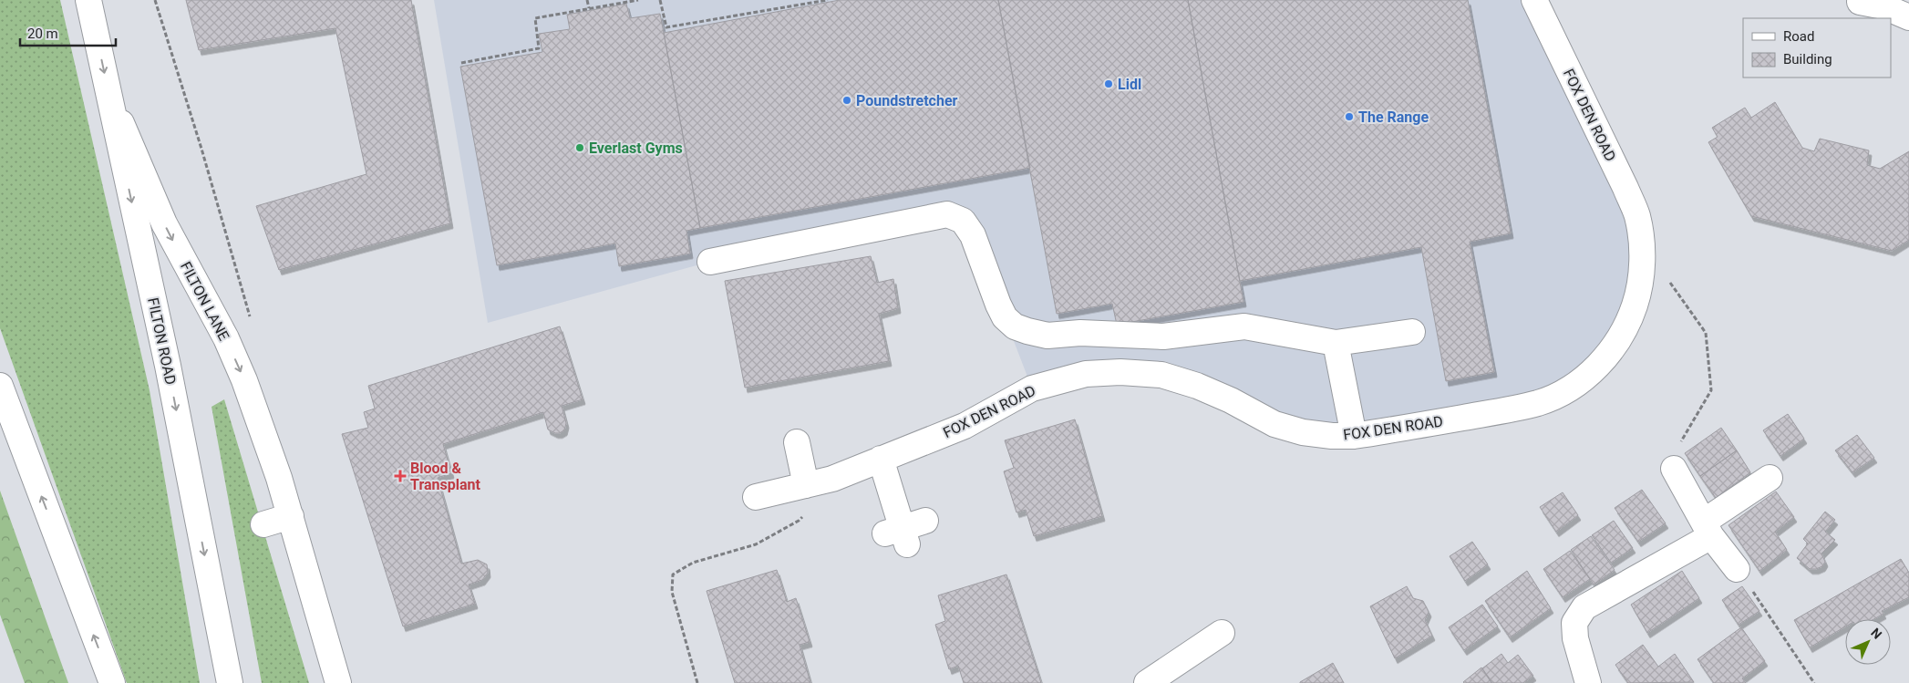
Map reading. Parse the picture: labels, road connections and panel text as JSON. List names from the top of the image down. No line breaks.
{"streets":{"street":["FOX DEN ROAD","FILTON LANE","FILTON ROAD"]},"crossings":[["FILTON LANE","FILTON ROAD"]],"one_way":["FILTON LANE"],"places":{"other":["Lidl","Poundstretcher","The Range","Everlast Gyms"],"health":["Blood & Transplant"]},"legend":["Road","Building"],"scale_bar":"20 m","north":"top right"}
